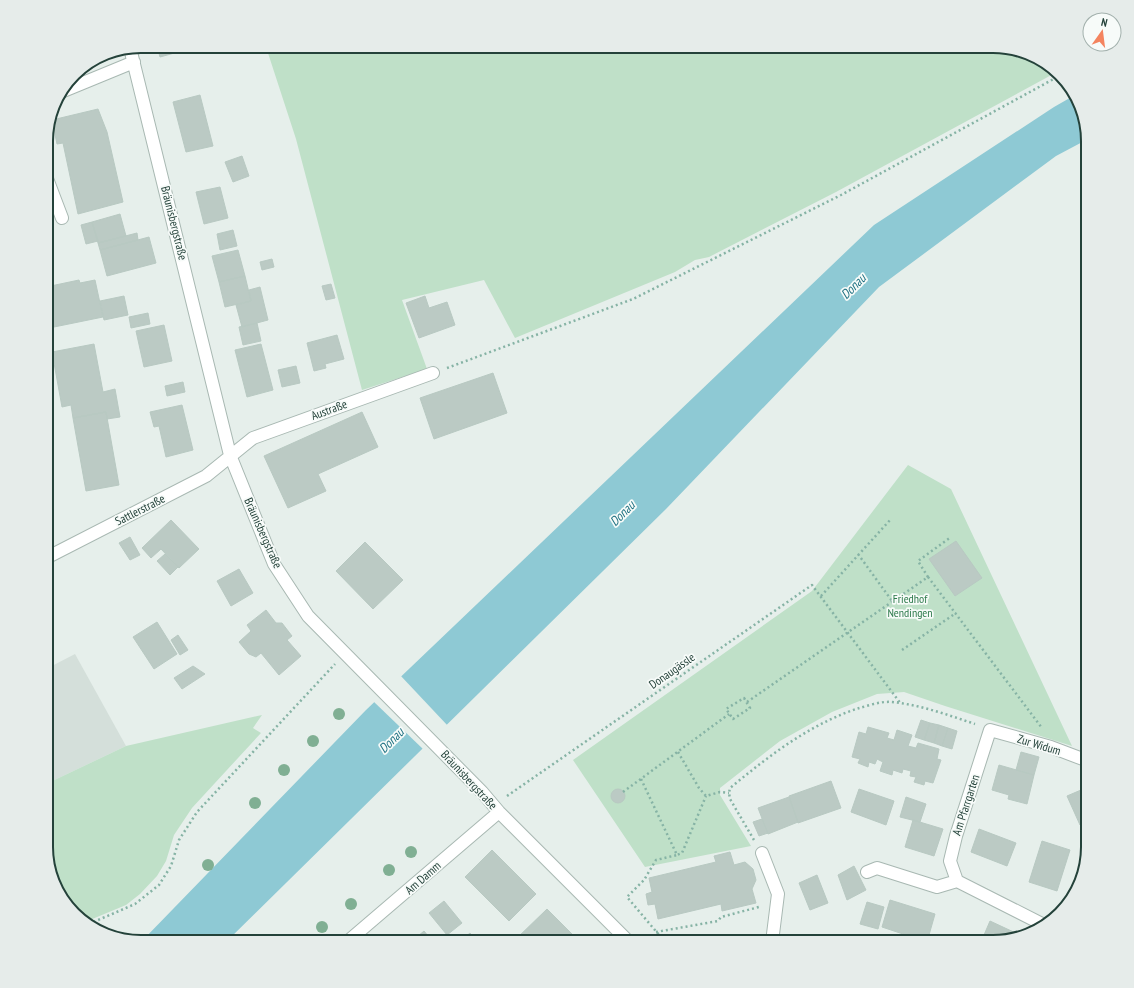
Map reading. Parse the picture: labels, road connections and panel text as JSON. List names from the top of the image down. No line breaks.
{"streets":{"street":["Bräunisbergstraße","Austraße","Sattlerstraße","Zur Widum","Am Pfarrgarten","Am Damm"],"path":["Donaugässle"]},"crossings":[["Bräunisbergstraße","Austraße"],["Bräunisbergstraße","Sattlerstraße"],["Bräunisbergstraße","Donaugässle"],["Bräunisbergstraße","Am Damm"],["Austraße","Sattlerstraße"],["Donaugässle","Am Damm"],["Zur Widum","Am Pfarrgarten"]],"water":["Donau"],"parks":["Friedhof Nendingen"],"north":"top"}
